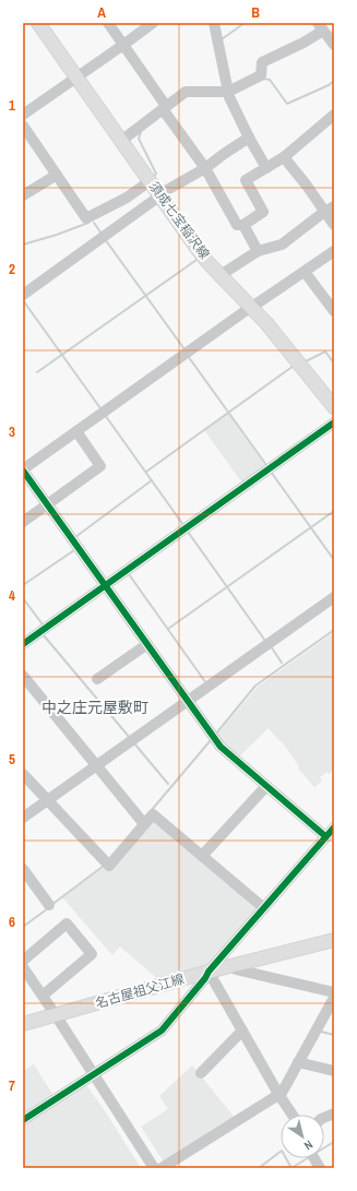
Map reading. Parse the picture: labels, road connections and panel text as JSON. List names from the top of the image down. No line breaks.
{"streets":{"main road":["須成七宝稲沢線","名古屋祖父江線"]},"districts":["中之庄元屋敷町"],"north":"bottom right","grid":{"columns":["A","B"],"rows":["1","2","3","4","5","6","7"]}}
